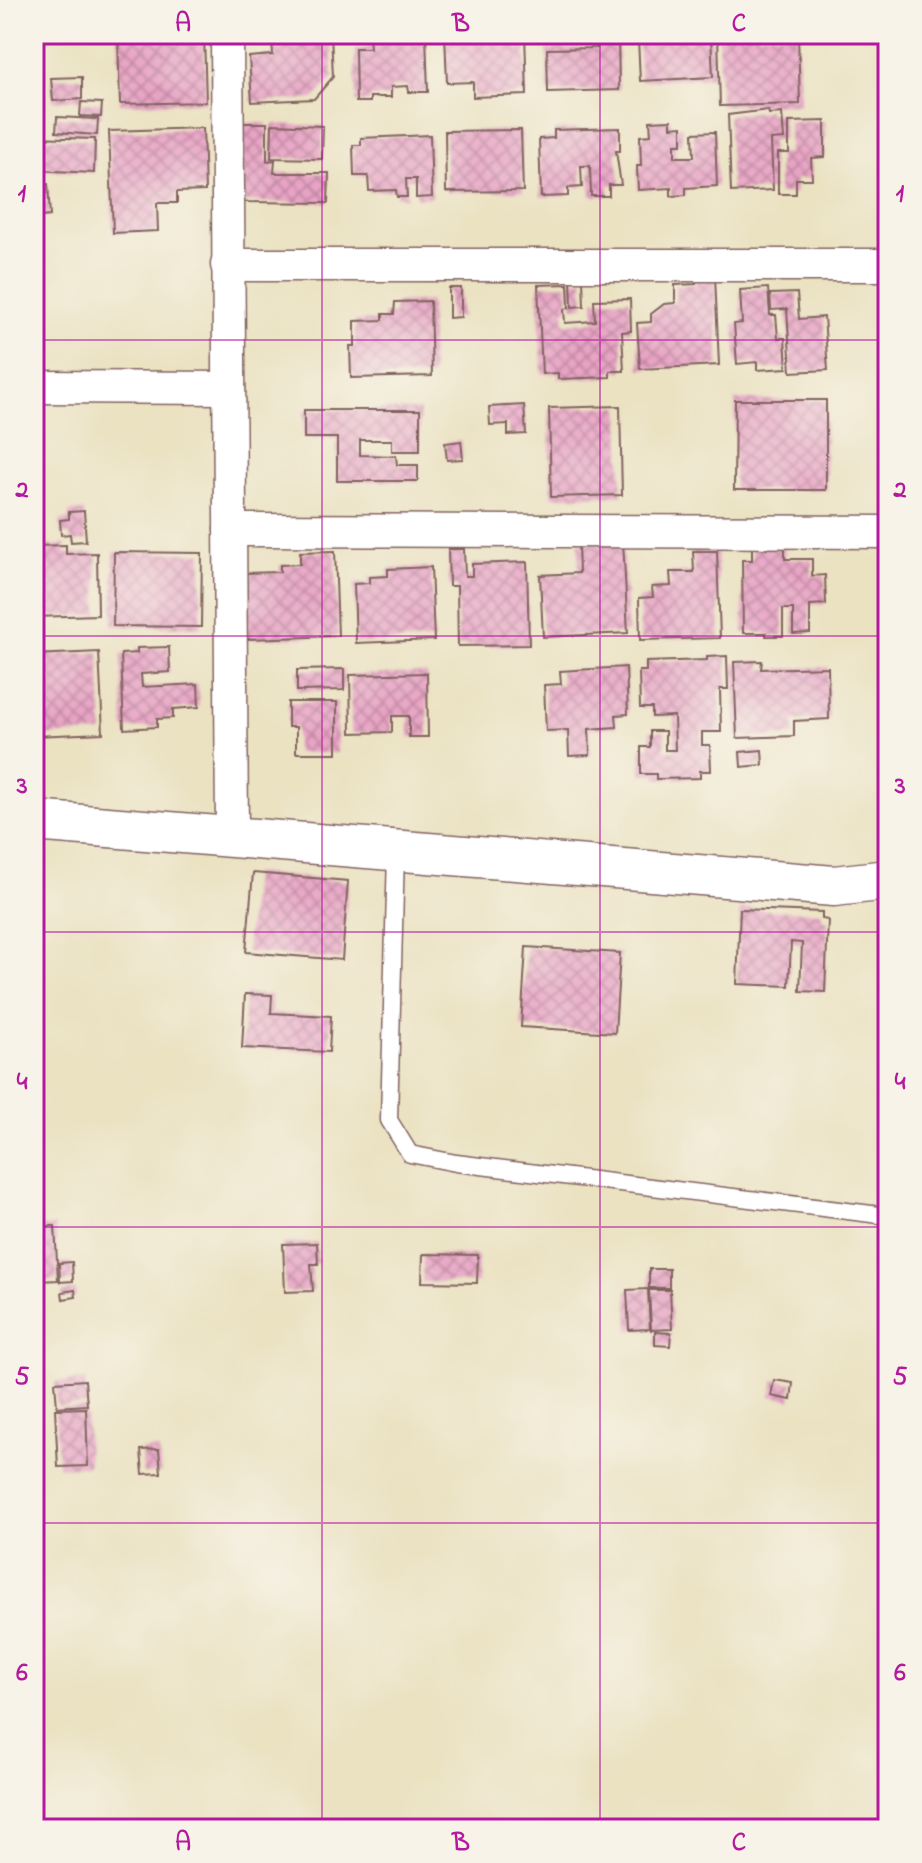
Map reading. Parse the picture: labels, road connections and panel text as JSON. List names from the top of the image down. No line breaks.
{"grid":{"columns":["A","B","C"],"rows":["1","2","3","4","5","6"]}}
